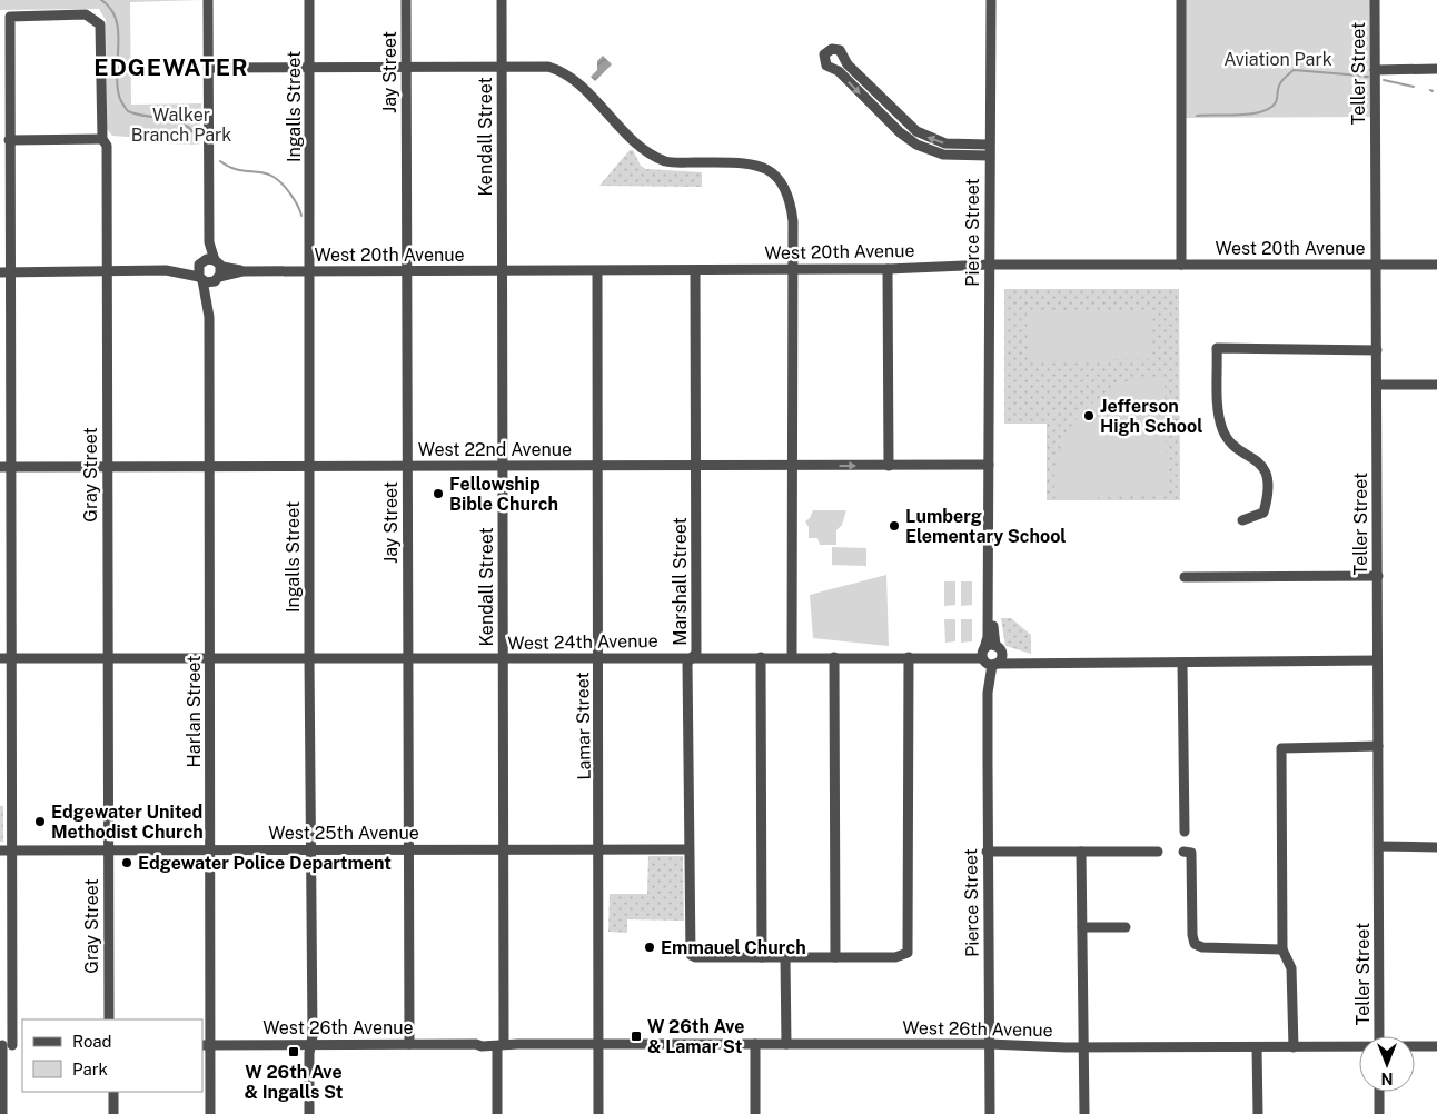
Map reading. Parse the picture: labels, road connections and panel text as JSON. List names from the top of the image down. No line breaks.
{"streets":{"street":["Jay Street","Teller Street","Ingalls Street","Kendall Street","Pierce Street","West 20th Avenue","West 22nd Avenue","Gray Street","Marshall Street","West 24th Avenue","Harlan Street","Lamar Street","West 25th Avenue","West 26th Avenue"]},"crossings":[["Jay Street","West 20th Avenue"],["Jay Street","West 22nd Avenue"],["Jay Street","West 24th Avenue"],["Jay Street","West 25th Avenue"],["Jay Street","West 26th Avenue"],["Teller Street","West 20th Avenue"],["Teller Street","West 24th Avenue"],["Ingalls Street","West 20th Avenue"],["Ingalls Street","West 22nd Avenue"],["Ingalls Street","West 24th Avenue"],["Ingalls Street","West 25th Avenue"],["Ingalls Street","West 26th Avenue"],["Kendall Street","West 20th Avenue"],["Kendall Street","West 22nd Avenue"],["Kendall Street","West 24th Avenue"],["Kendall Street","West 25th Avenue"],["Kendall Street","West 26th Avenue"],["Pierce Street","West 20th Avenue"],["Pierce Street","West 22nd Avenue"],["Pierce Street","West 24th Avenue"],["Pierce Street","West 26th Avenue"],["West 20th Avenue","Marshall Street"],["West 20th Avenue","Harlan Street"],["West 20th Avenue","Lamar Street"],["West 22nd Avenue","Gray Street"],["West 22nd Avenue","Marshall Street"],["West 22nd Avenue","Harlan Street"],["West 22nd Avenue","Lamar Street"],["Gray Street","West 24th Avenue"],["Gray Street","West 25th Avenue"],["Marshall Street","West 24th Avenue"],["Marshall Street","West 25th Avenue"],["West 24th Avenue","Harlan Street"],["West 24th Avenue","Lamar Street"],["Harlan Street","West 25th Avenue"],["Harlan Street","West 26th Avenue"],["Lamar Street","West 25th Avenue"],["Lamar Street","West 26th Avenue"]],"districts":["EDGEWATER"],"parks":["Aviation Park","Walker Branch Park"],"places":{"other":["Jefferson High School","Fellowship Bible Church","Lumberg Elementary School","Edgewater United Methodist Church","Edgewater Police Department","Emmauel Church"],"transit":["W 26th Ave & Lamar St","W 26th Ave & Ingalls St"]},"legend":["Road","Park"],"north":"bottom"}
